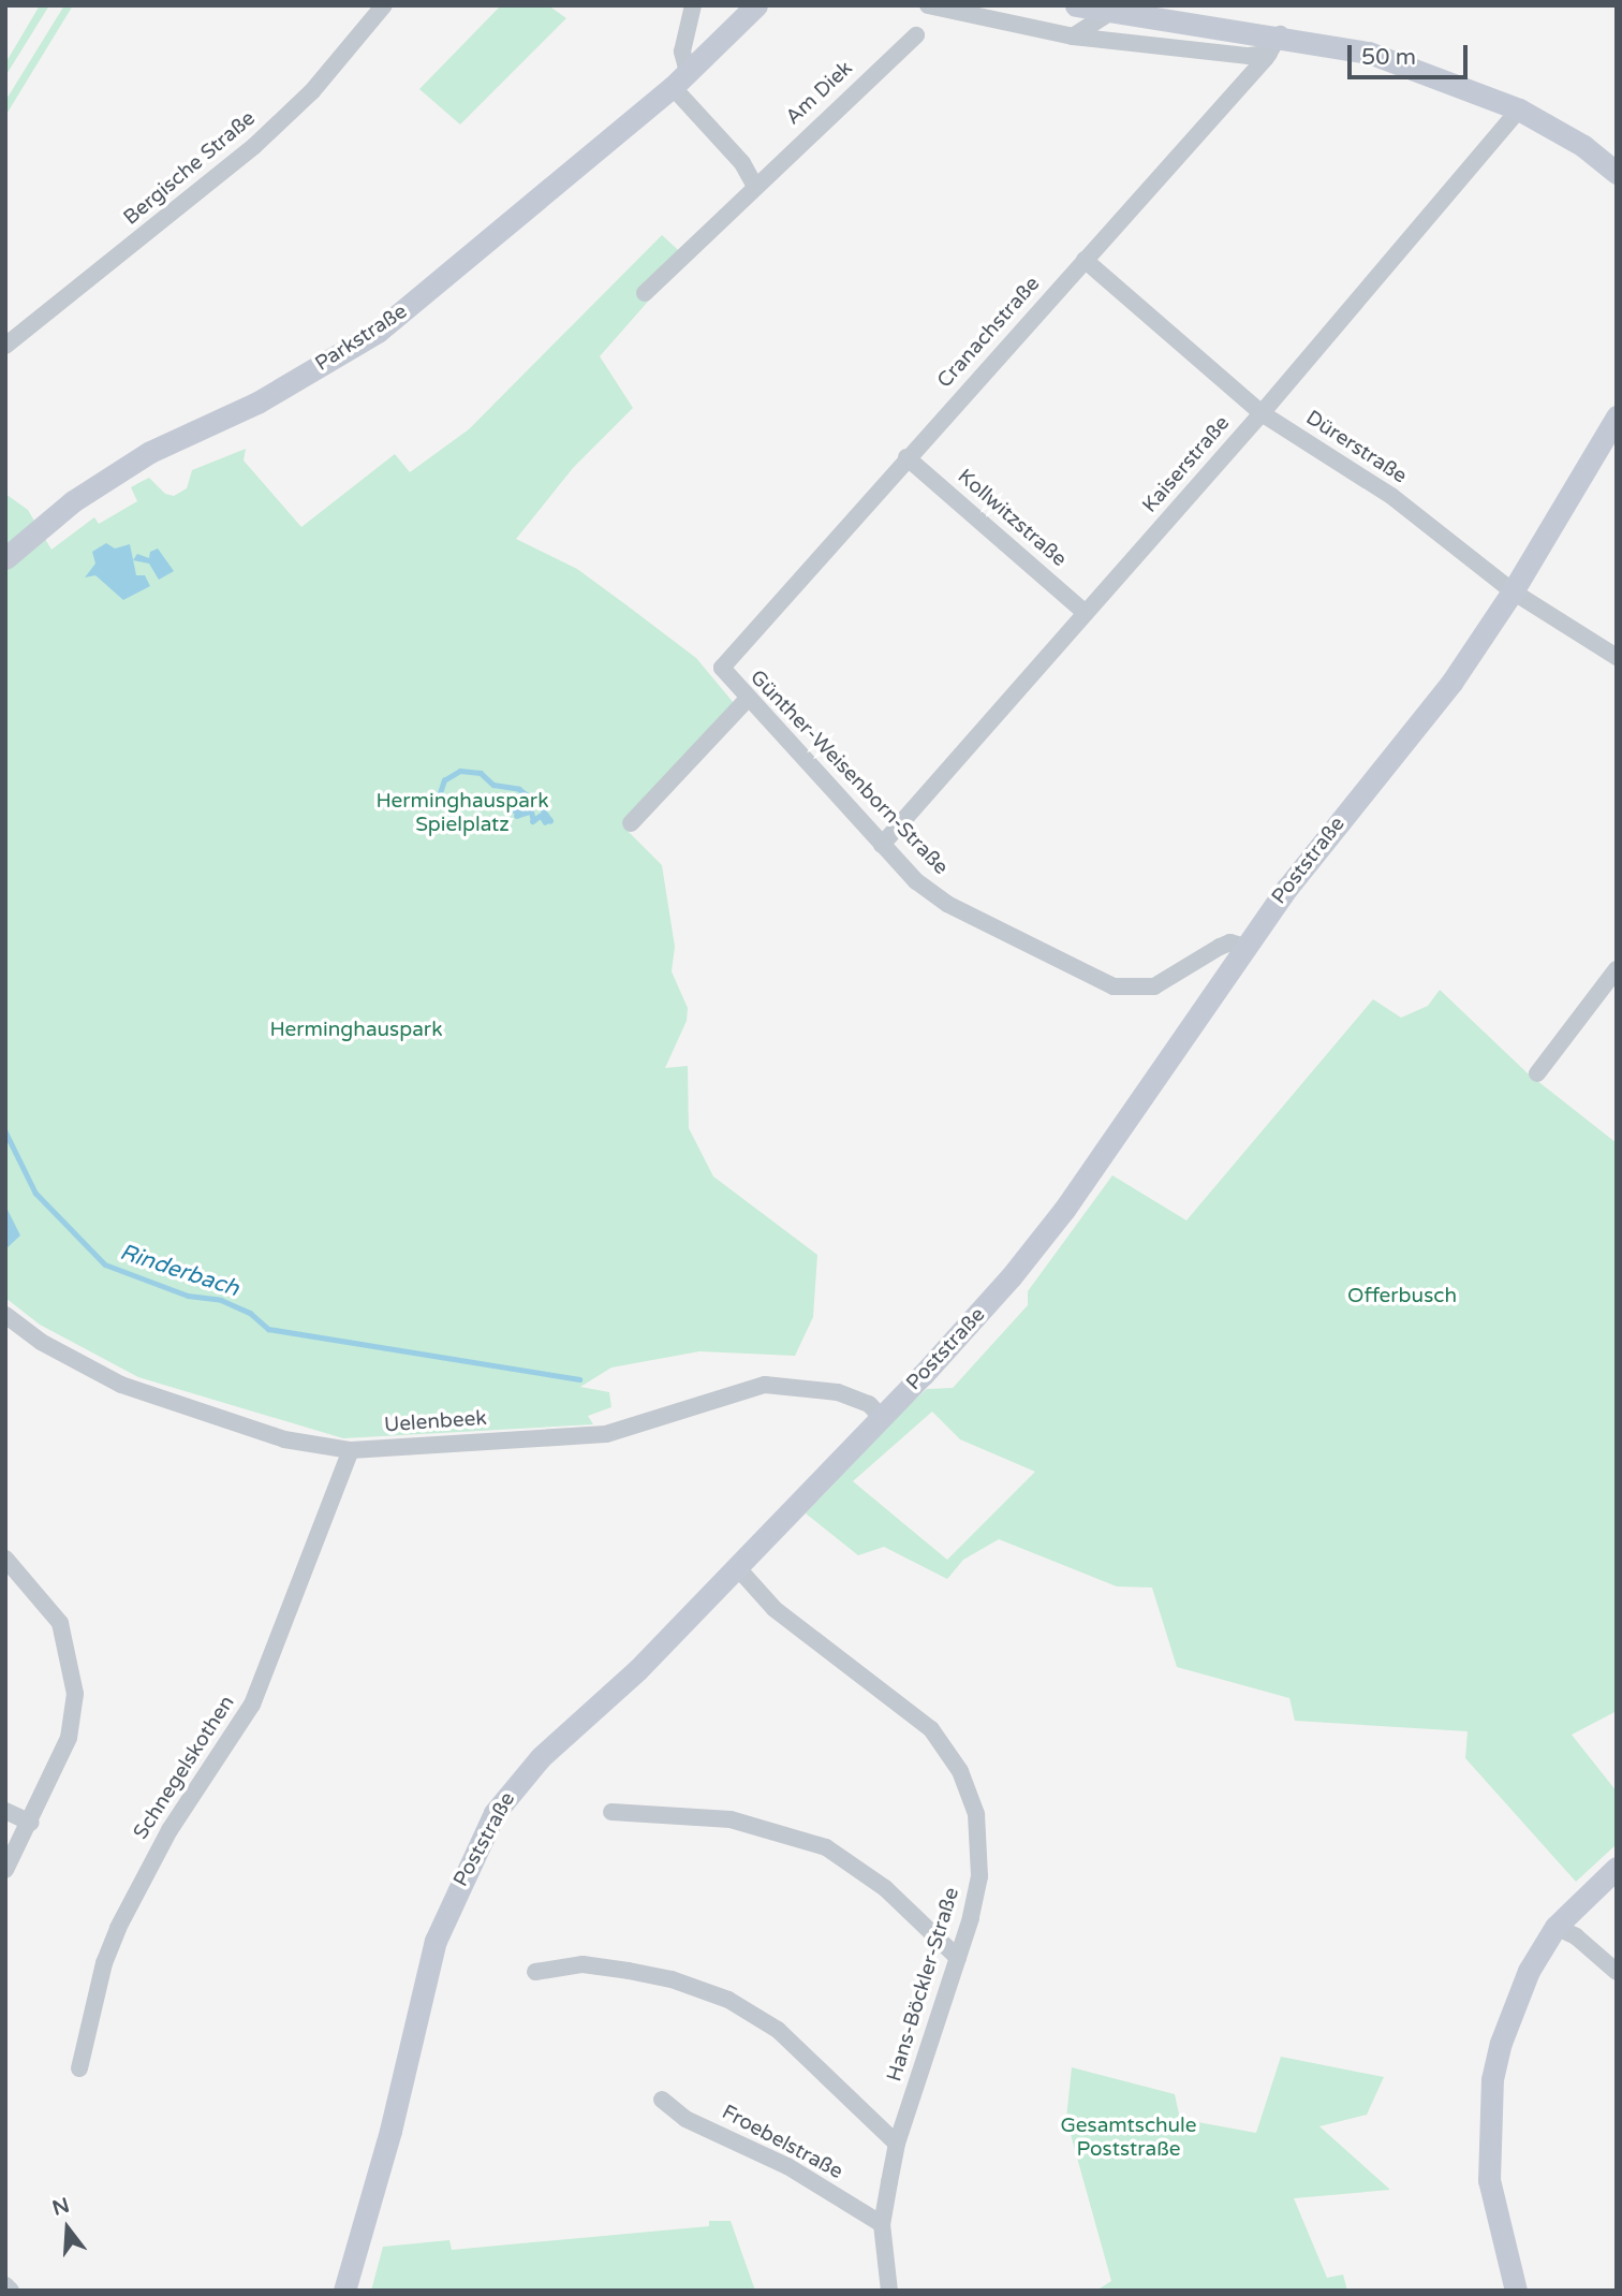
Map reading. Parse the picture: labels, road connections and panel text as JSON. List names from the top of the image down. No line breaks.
{"streets":{"street":["Am Diek","Bergische Straße","Cranachstraße","Parkstraße","Dürerstraße","Kaiserstraße","Kollwitzstraße","Günther-Weisenborn-Straße","Poststraße","Uelenbeek","Schnegelskothen","Hans-Böckler-Straße","Froebelstraße"]},"crossings":[["Cranachstraße","Dürerstraße"],["Cranachstraße","Kollwitzstraße"],["Cranachstraße","Günther-Weisenborn-Straße"],["Dürerstraße","Kaiserstraße"],["Dürerstraße","Poststraße"],["Kaiserstraße","Kollwitzstraße"],["Kaiserstraße","Günther-Weisenborn-Straße"],["Günther-Weisenborn-Straße","Poststraße"],["Poststraße","Uelenbeek"],["Poststraße","Hans-Böckler-Straße"],["Uelenbeek","Schnegelskothen"],["Hans-Böckler-Straße","Froebelstraße"]],"water":["Rinderbach"],"parks":["Herminghauspark Spielplatz","Herminghauspark","Offerbusch","Gesamtschule Poststraße"],"scale_bar":"50 m","north":"top"}
